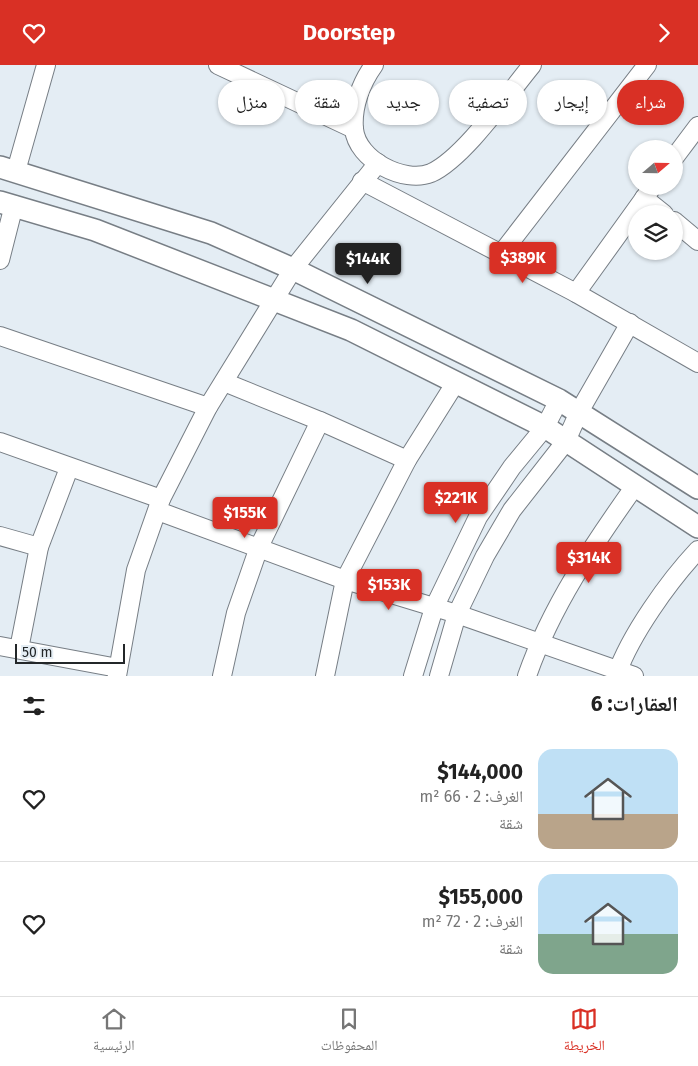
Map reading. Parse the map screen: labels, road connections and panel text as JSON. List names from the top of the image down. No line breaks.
{"scale_bar":"50 m","north":"right","page":{"header":"Doorstep","chip":["شراء","إيجار","تصفية","جديد","شقة","منزل"],"price":["$389K","$144K","$221K","$155K","$314K","$153K"],"scale":"50 m","heading":"العقارات: 6","list":[{"name":"$144,000","note":"الغرف: 2 · 66 m² · شقة"},{"name":"$155,000","note":"الغرف: 2 · 72 m² · شقة"}],"tabs":["الخريطة","المحفوظات","الرئيسية"]}}
